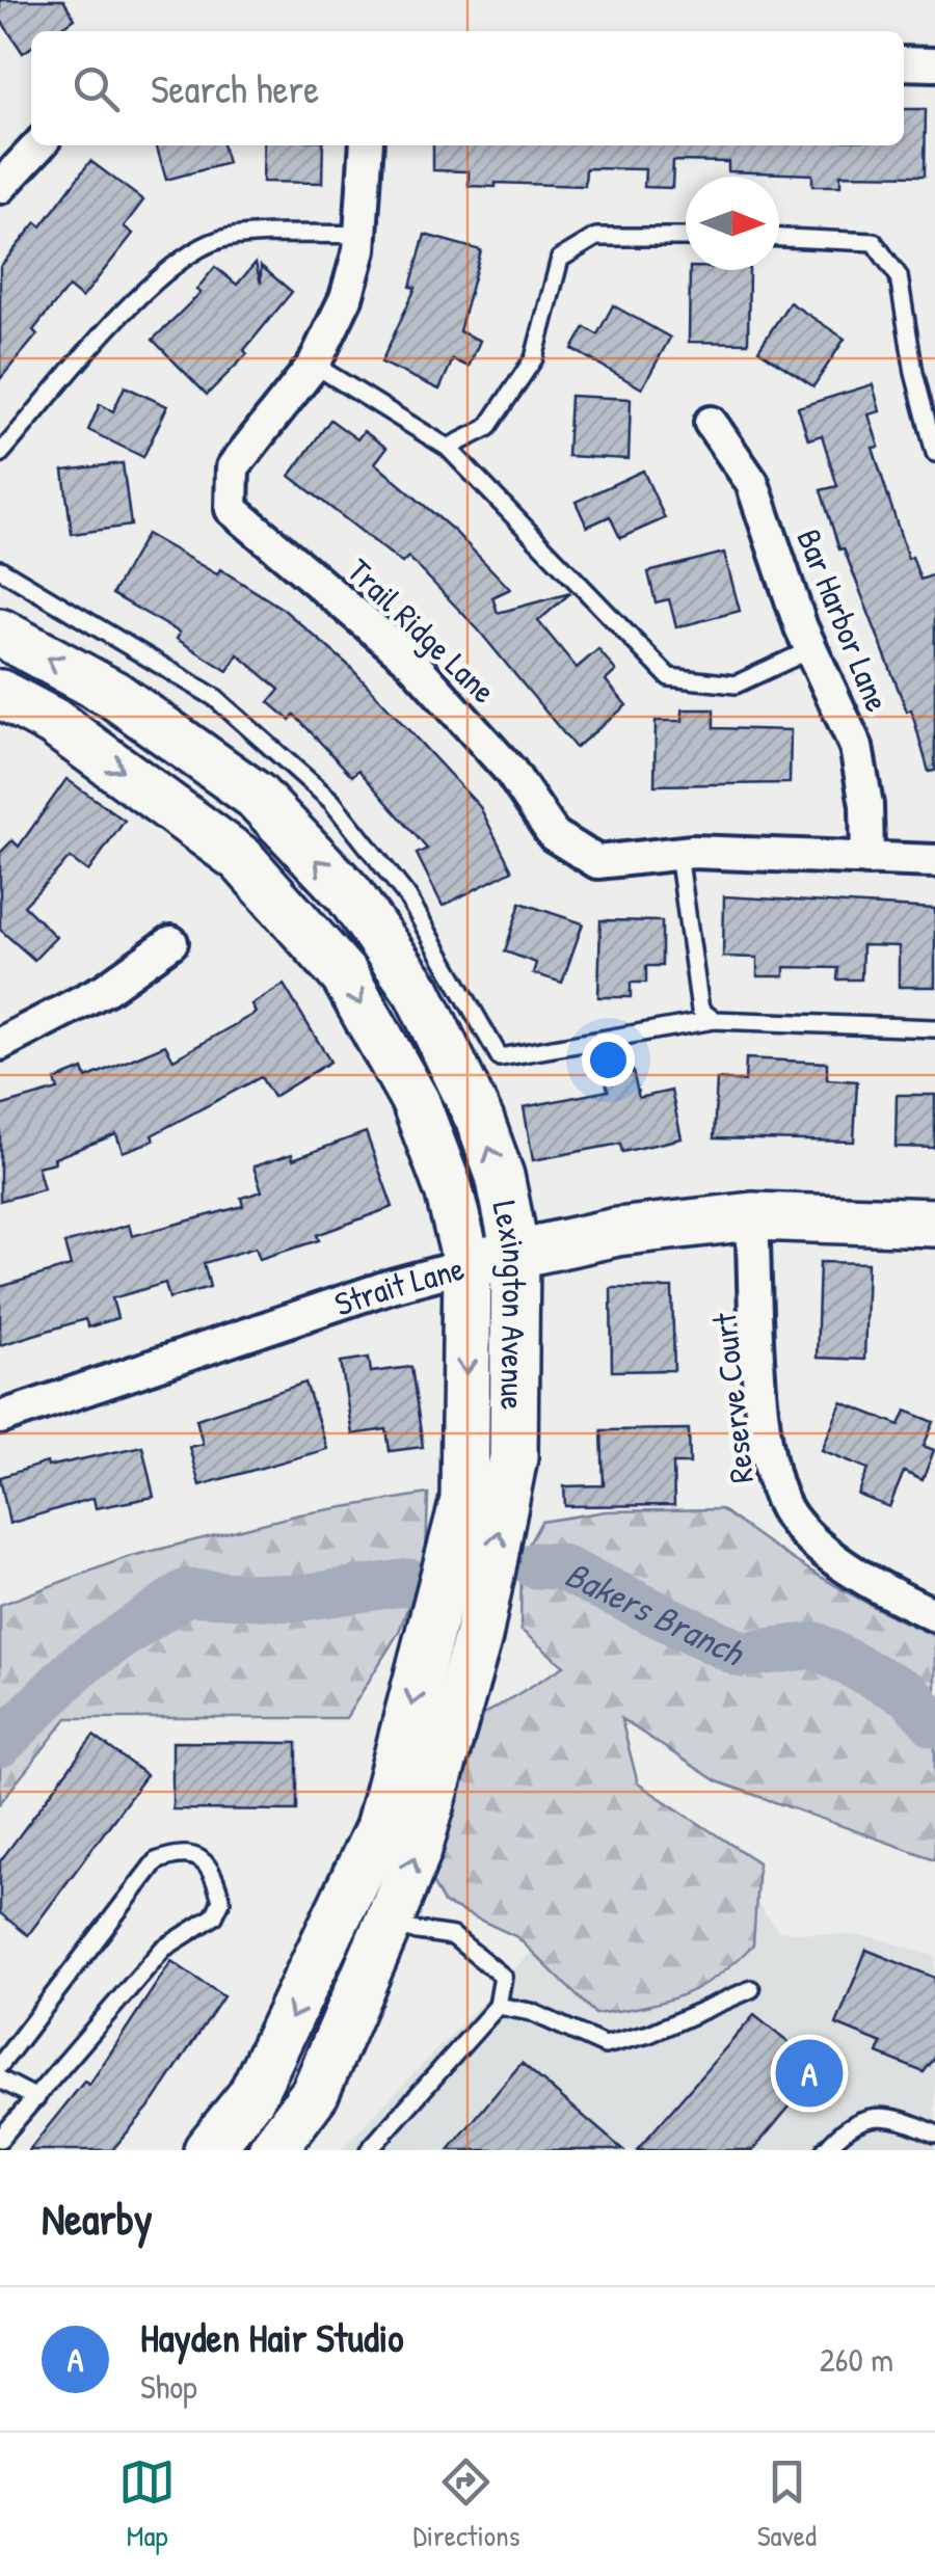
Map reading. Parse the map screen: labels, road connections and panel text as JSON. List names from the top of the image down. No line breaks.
{"streets":{"street":["Bar Harbor Lane","Trail Ridge Lane","Strait Lane","Lexington Avenue","Reserve Court"]},"crossings":[["Bar Harbor Lane","Trail Ridge Lane"],["Strait Lane","Lexington Avenue"],["Strait Lane","Reserve Court"]],"water":["Bakers Branch"],"north":"right","page":{"search":"Search here","pins":"A","heading":"Nearby","list":[{"mark":"A","name":"Hayden Hair Studio","note":"Shop","value":"260 m"}],"nav":["Map","Directions","Saved"]}}
